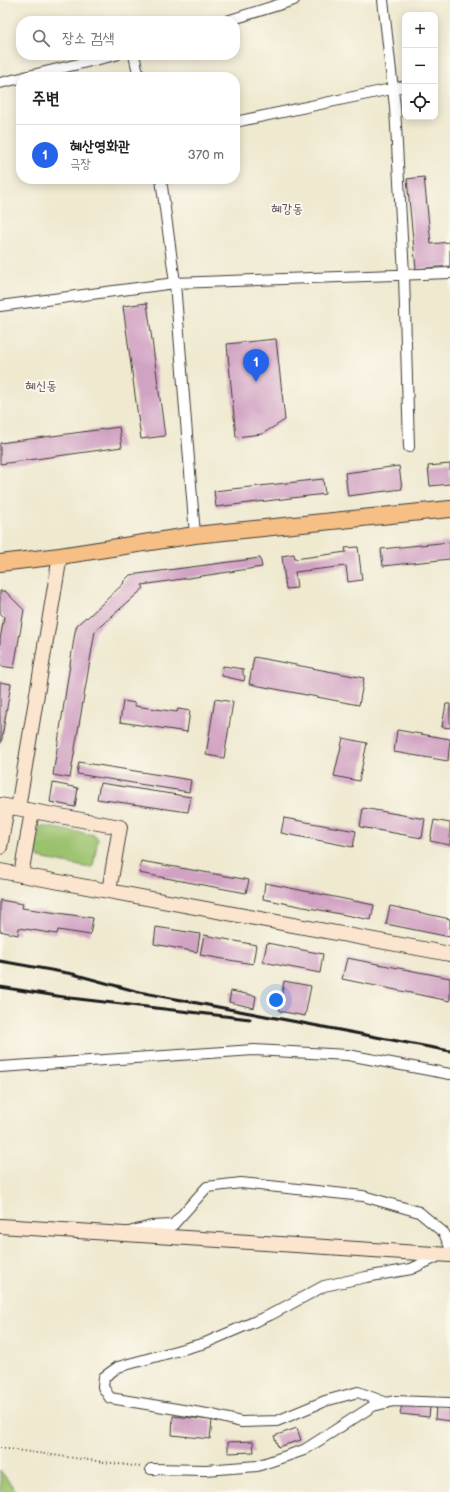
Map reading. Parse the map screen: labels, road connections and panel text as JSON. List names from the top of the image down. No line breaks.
{"districts":["혜강동","혜신동"],"page":{"map_buttons":["+","−"],"search":"장소 검색","heading":"주변","list":[{"mark":"1","name":"혜산영화관","note":"극장","value":"370 m"}],"pins":"1"}}
